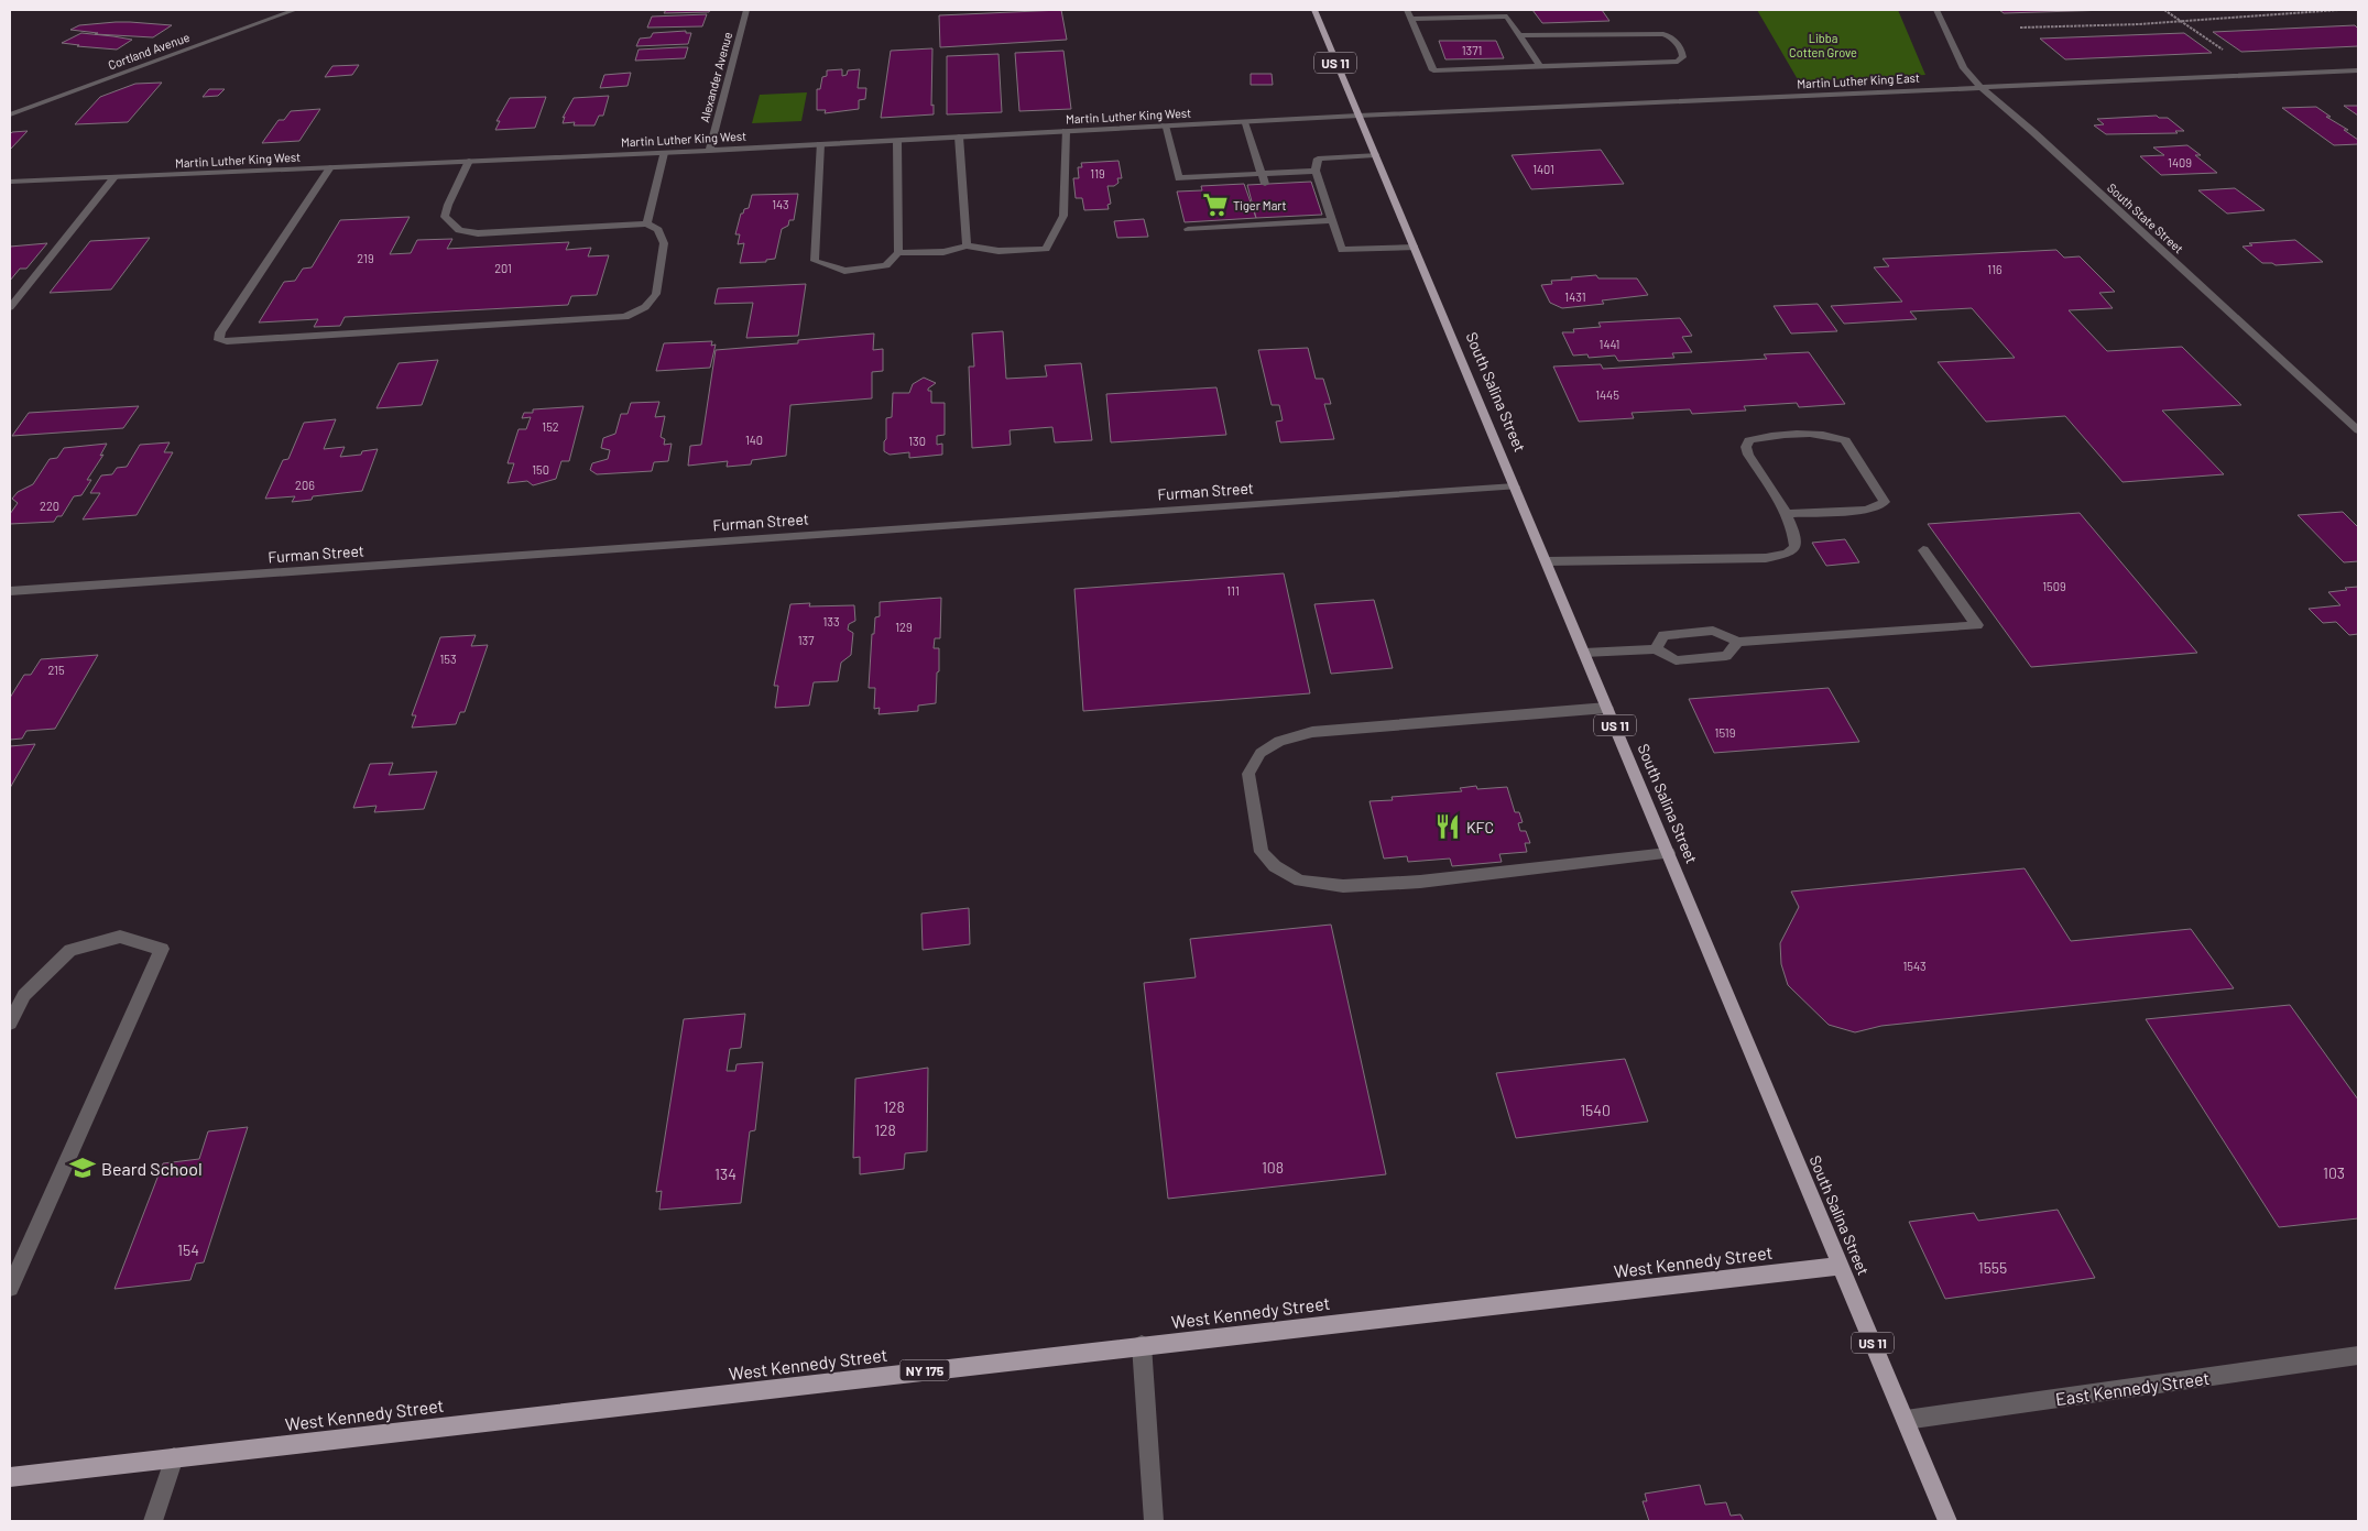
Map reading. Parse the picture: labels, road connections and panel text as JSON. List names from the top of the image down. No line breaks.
{"streets":{"main road":["US 11","South Salina Street","West Kennedy Street","NY 175"],"street":["Cortland Avenue","Alexander Avenue","Martin Luther King East","Martin Luther King West","South State Street","Furman Street","East Kennedy Street"]},"crossings":[["Alexander Avenue","Martin Luther King West"],["Martin Luther King East","Martin Luther King West"],["Martin Luther King East","South State Street"],["Martin Luther King East","South Salina Street"],["Martin Luther King West","South Salina Street"],["South Salina Street","Furman Street"],["South Salina Street","West Kennedy Street"],["South Salina Street","East Kennedy Street"]],"parks":["Libba Cotten Grove"],"places":{"supermarket":["Tiger Mart"],"restaurant":["KFC"],"school or university":["Beard School"]},"house_numbers":["1371","1409","1401","119","143","219","201","116","1431","1441","1445","152","140","130","150","206","220","1509","111","133","129","137","153","215","1519","1543","128","1540","128","108","103","134","154","1555"]}
